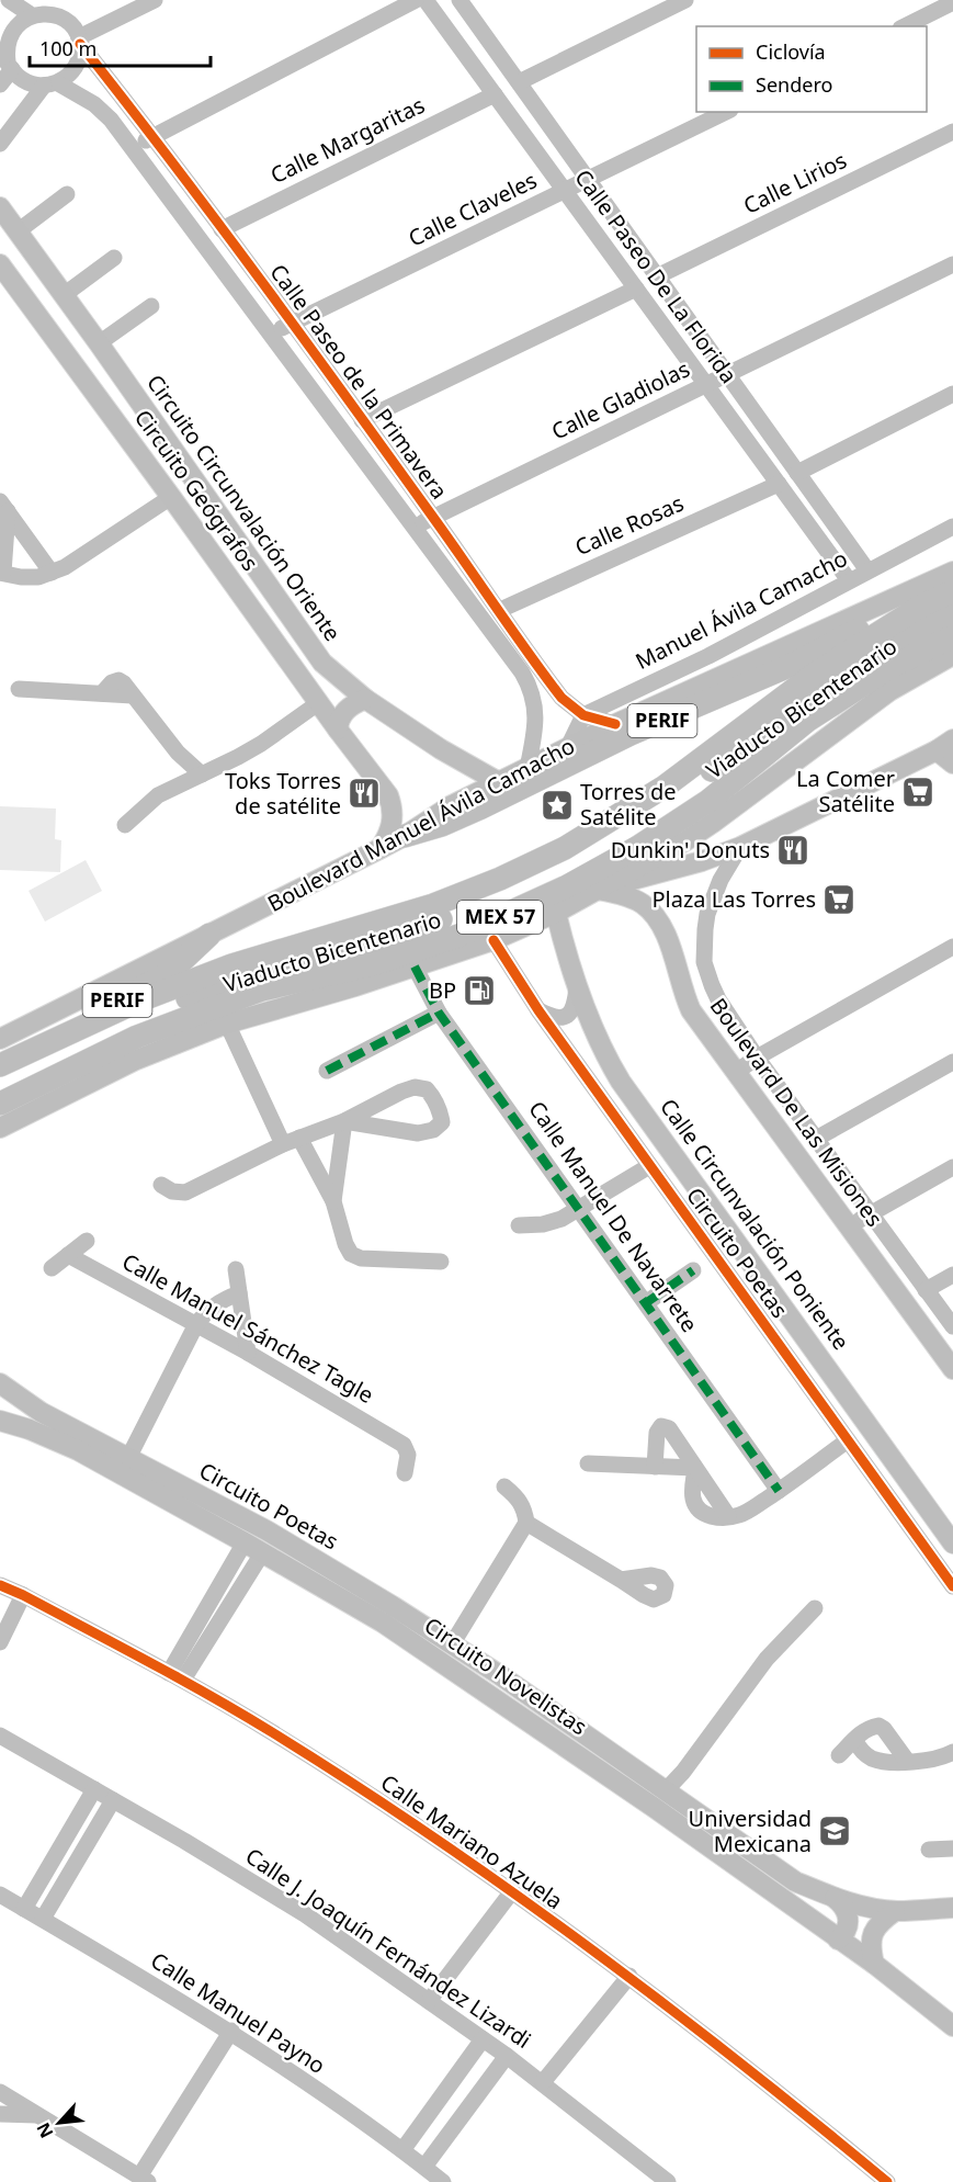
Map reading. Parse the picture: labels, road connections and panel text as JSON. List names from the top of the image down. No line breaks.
{"streets":{"highway":["Viaducto Bicentenario","PERIF","MEX 57"],"main road":["Circuito Geógrafos","Circuito Circunvalación Oriente","Boulevard Manuel Ávila Camacho","Boulevard De Las Misiones","Calle Circunvalación Poniente","Circuito Poetas","Circuito Novelistas"],"street":["Calle Margaritas","Calle Lirios","Calle Claveles","Calle Paseo De La Florida","Calle Paseo de la Primavera","Calle Gladiolas","Calle Rosas","Manuel Ávila Camacho","Calle Manuel De Navarrete","Calle Manuel Sánchez Tagle","Calle Mariano Azuela","Calle J. Joaquín Fernández Lizardi","Calle Manuel Payno"]},"crossings":[["Calle Margaritas","Calle Paseo De La Florida"],["Calle Margaritas","Calle Paseo de la Primavera"],["Calle Lirios","Calle Paseo De La Florida"],["Calle Claveles","Calle Paseo De La Florida"],["Calle Claveles","Calle Paseo de la Primavera"],["Calle Paseo De La Florida","Calle Gladiolas"],["Calle Paseo De La Florida","Calle Rosas"],["Calle Paseo De La Florida","Manuel Ávila Camacho"],["Calle Paseo de la Primavera","Calle Gladiolas"],["Calle Paseo de la Primavera","Calle Rosas"],["Calle Paseo de la Primavera","Manuel Ávila Camacho"],["Calle Paseo de la Primavera","Boulevard Manuel Ávila Camacho"],["Circuito Geógrafos","Boulevard Manuel Ávila Camacho"],["Circuito Circunvalación Oriente","Boulevard Manuel Ávila Camacho"],["PERIF","Boulevard Manuel Ávila Camacho"],["PERIF","MEX 57"]],"places":{"supermarket":["La Comer Satélite","Plaza Las Torres"],"restaurant":["Toks Torres de satélite","Dunkin' Donuts"],"place":["Torres de Satélite"],"fuel station":["BP"],"school or university":["Universidad Mexicana"]},"legend":["Ciclovía","Sendero"],"scale_bar":"100 m","north":"bottom left"}
